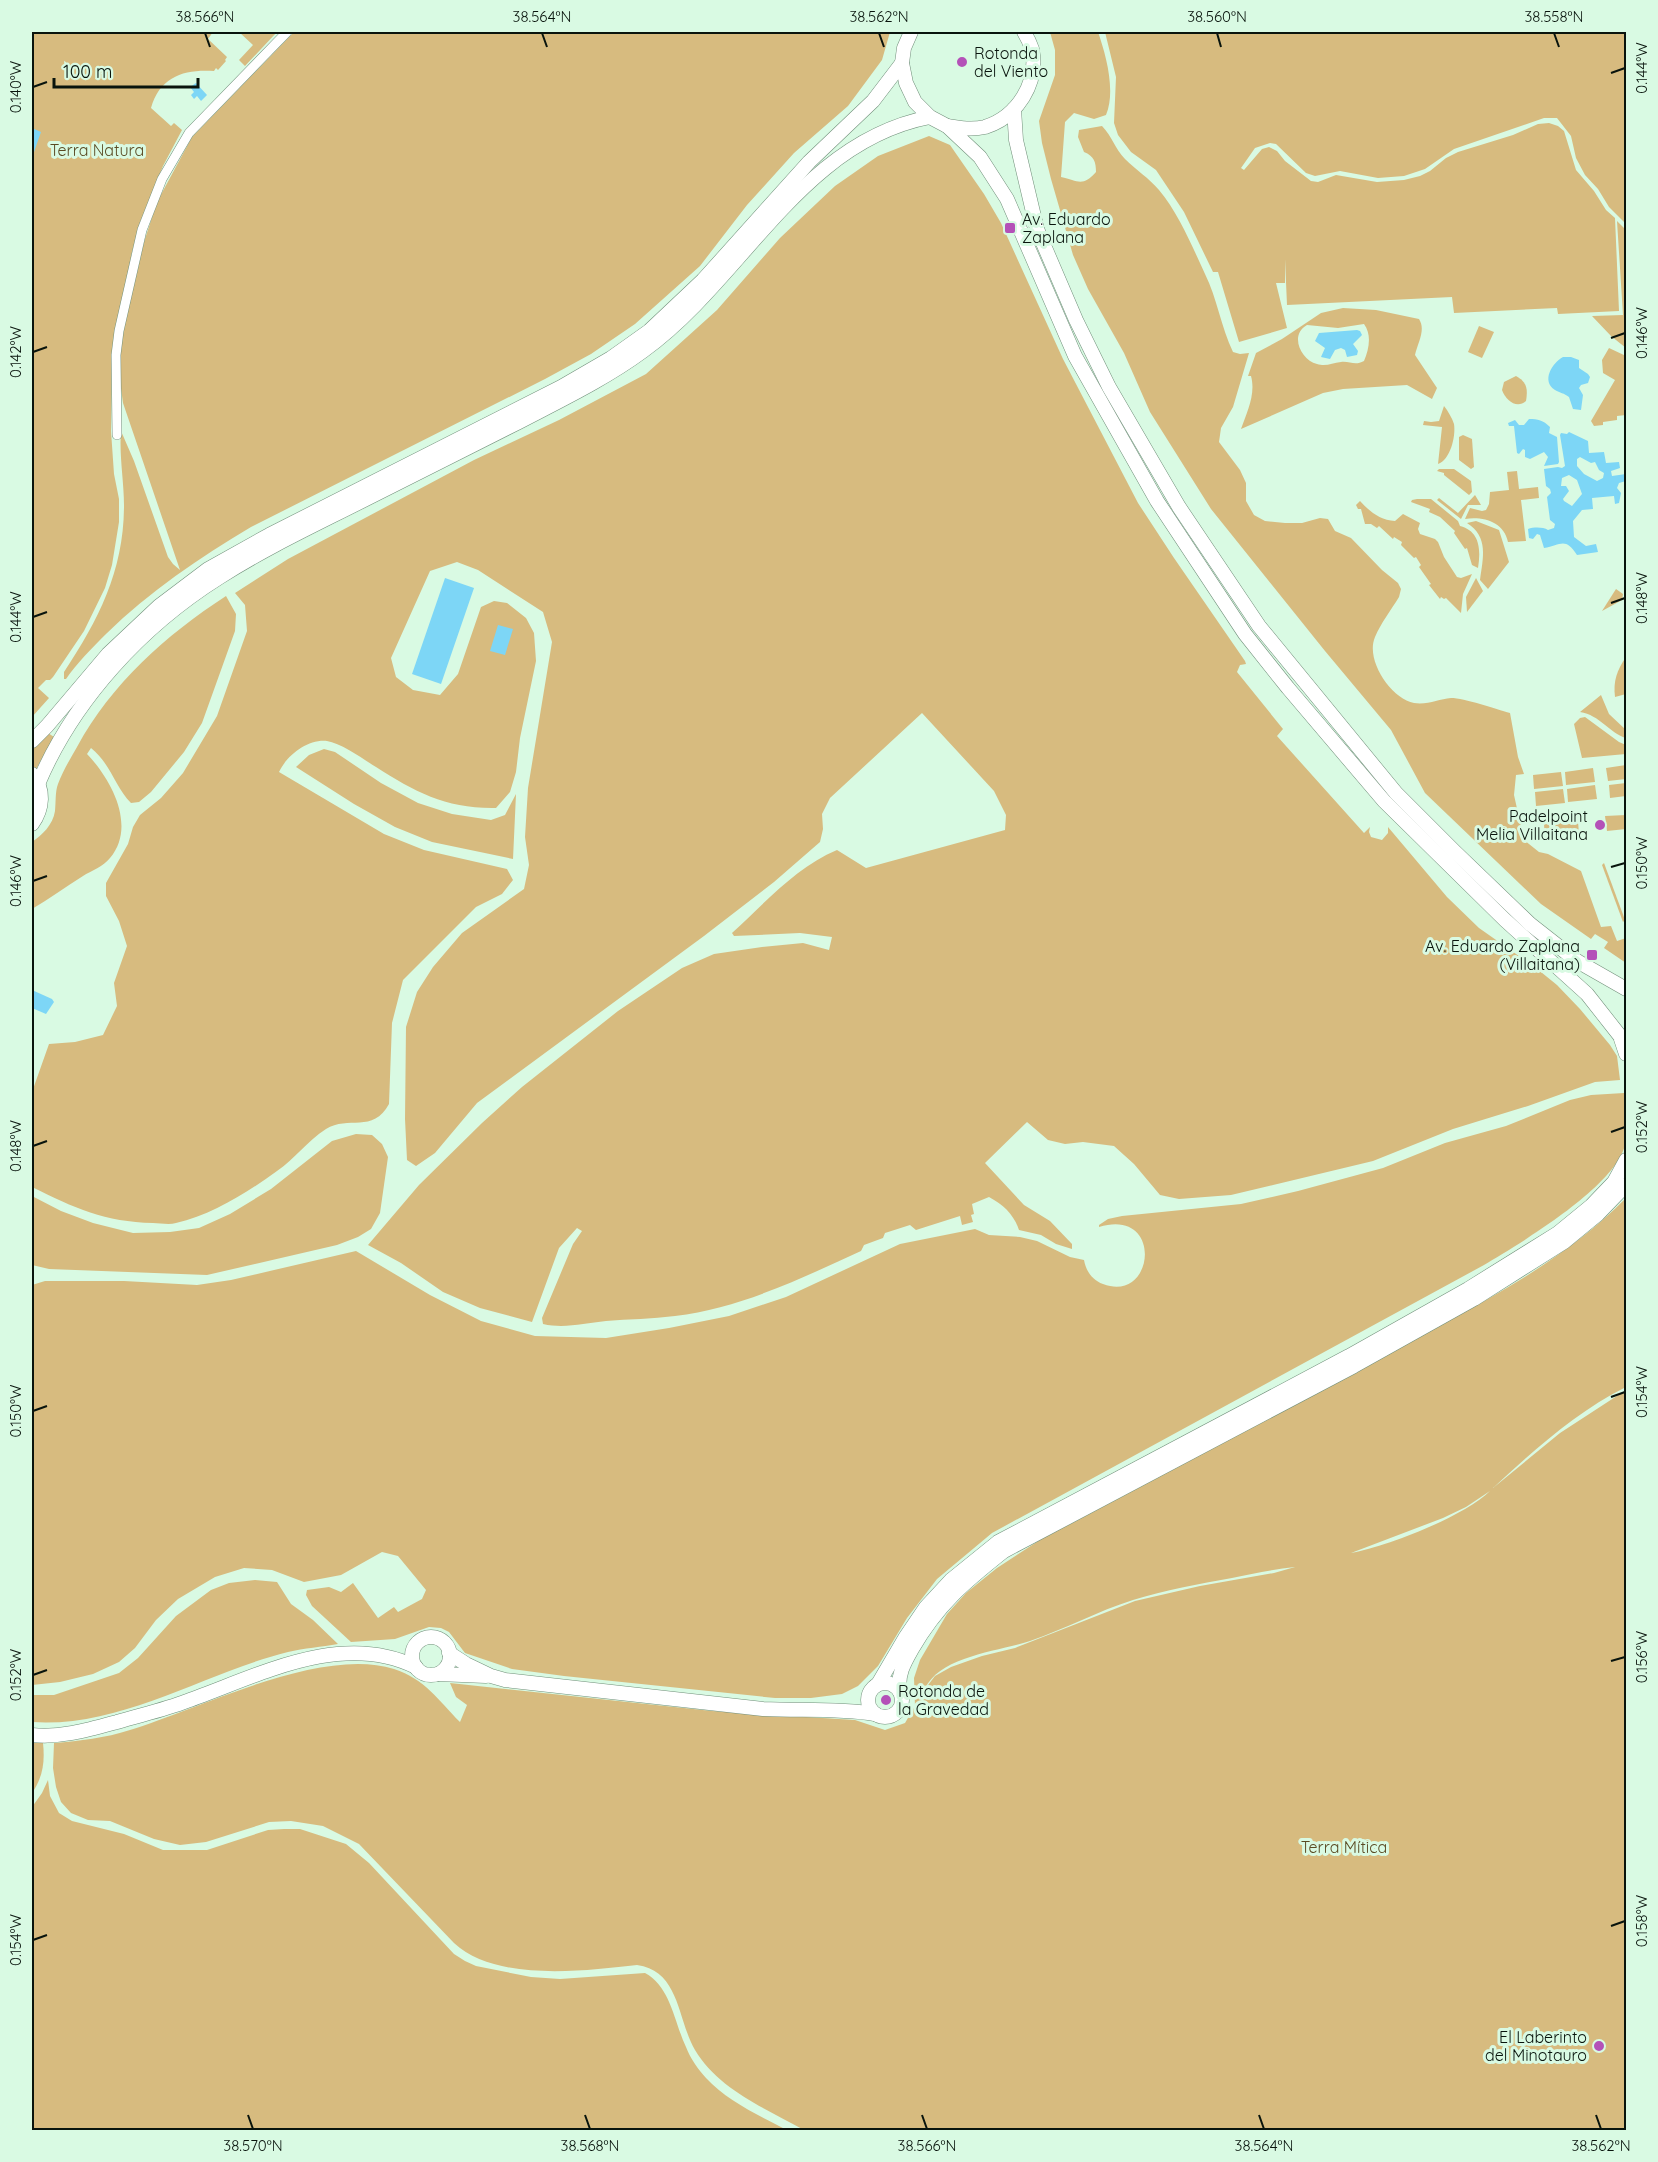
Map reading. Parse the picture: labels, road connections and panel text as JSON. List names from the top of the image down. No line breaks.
{"parks":["Terra Natura","Terra Mítica"],"places":{"other":["Rotonda del Viento","Padelpoint Melia Villaitana","Rotonda de la Gravedad","El Laberinto del Minotauro"],"transit":["Av. Eduardo Zaplana","Av. Eduardo Zaplana (Villaitana)"]},"scale_bar":"100 m","coordinates":["38.566°N","38.564°N","38.562°N","38.560°N","38.558°N","0.144°W","0.140°W","0.146°W","0.142°W","0.148°W","0.150°W","0.152°W","0.154°W","0.156°W","0.158°W","38.570°N","38.568°N"]}
